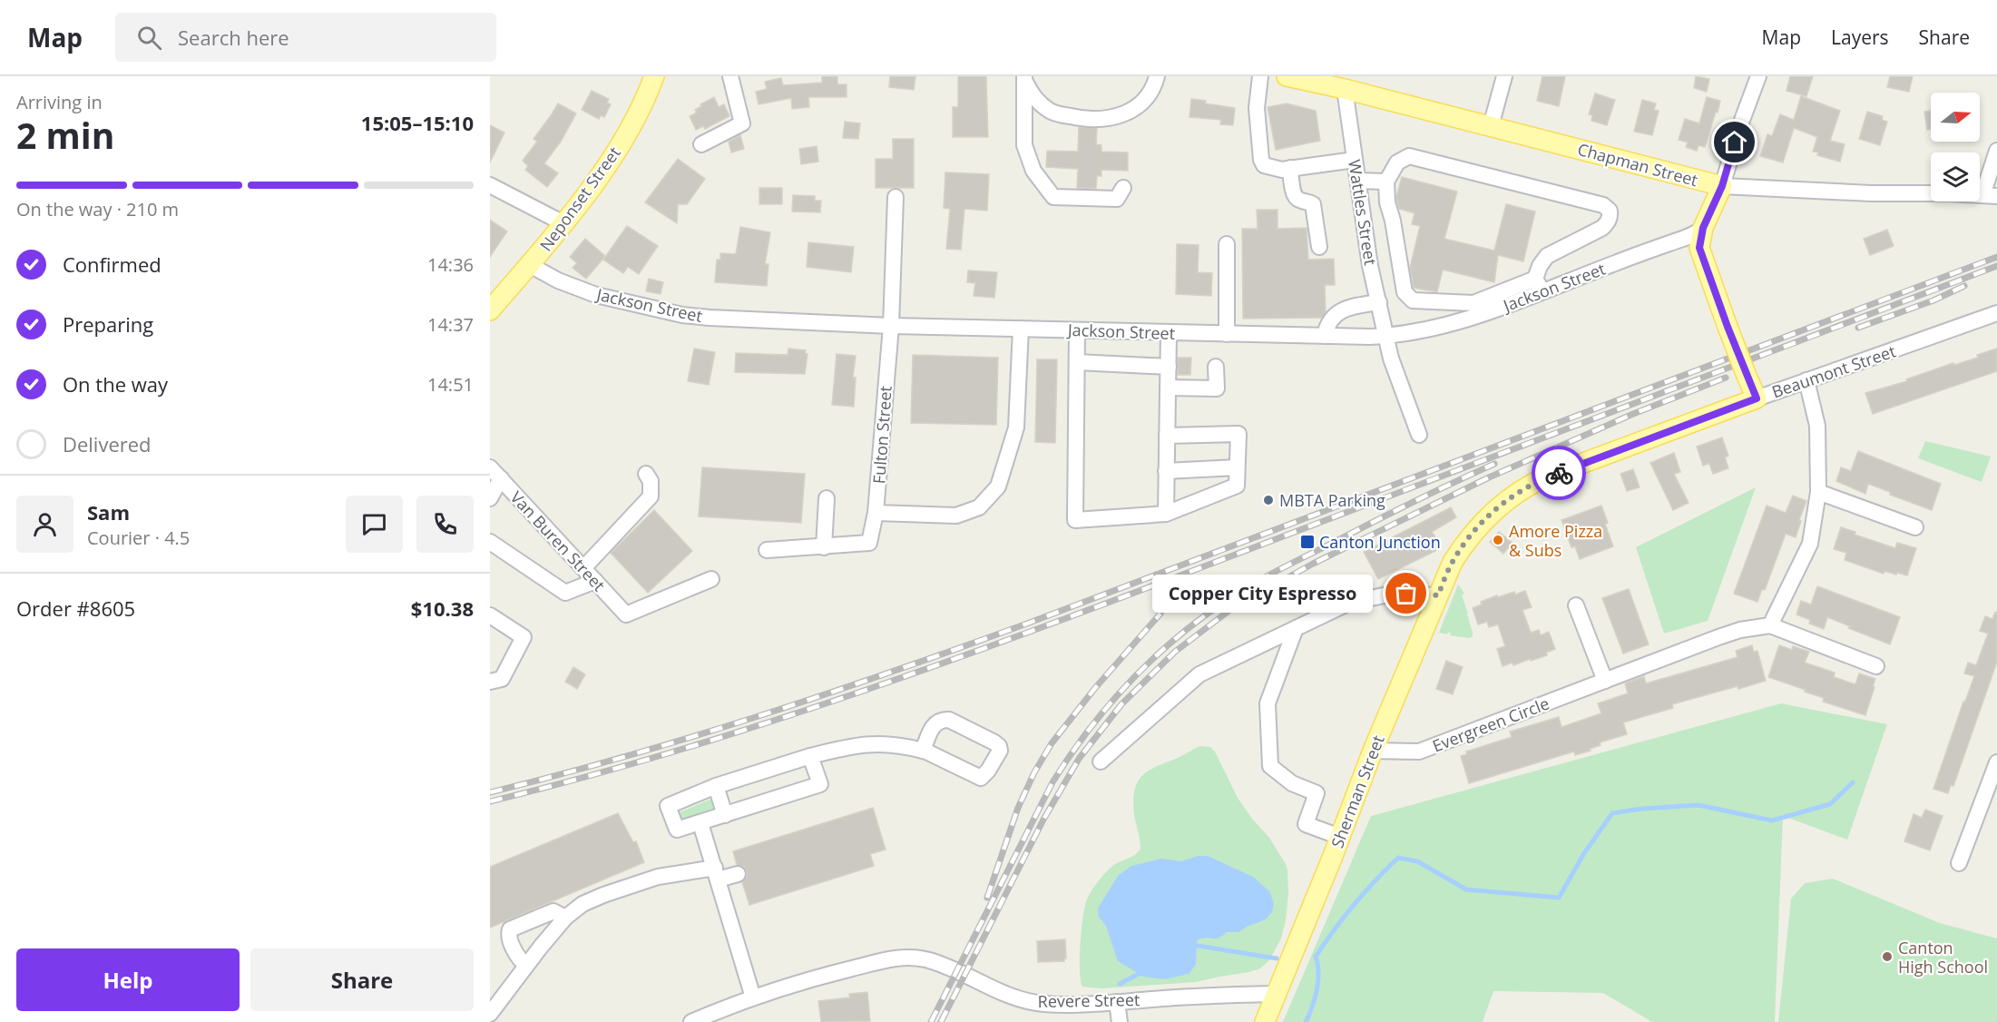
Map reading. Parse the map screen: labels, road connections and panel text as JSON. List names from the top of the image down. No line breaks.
{"streets":{"main road":["Chapman Street","Neponset Street","Beaumont Street","Sherman Street"],"street":["Wattles Street","Jackson Street","Fulton Street","Van Buren Street","Evergreen Circle","Revere Street"]},"crossings":[["Chapman Street","Wattles Street"],["Neponset Street","Jackson Street"],["Wattles Street","Jackson Street"],["Jackson Street","Fulton Street"],["Beaumont Street","Sherman Street"],["Evergreen Circle","Sherman Street"],["Sherman Street","Revere Street"]],"places":{"other":["MBTA Parking","Amore Pizza & Subs","Copper City Espresso","Canton High School"],"transit":["Canton Junction"]},"north":"right","page":{"header":"Map","search":"Search here","nav":["Map","Layers","Share"],"heading":["2 min","Arriving in","15:05–15:10"],"panel":["Sam","Courier · 4.5","Order #8605","$10.38"],"bar":"On the way · 210 m","list":[["Confirmed","14:36"],["Preparing","14:37"],["On the way","14:51"],"Delivered"],"bubble":"Copper City Espresso","buttons":["Help","Share"]}}
